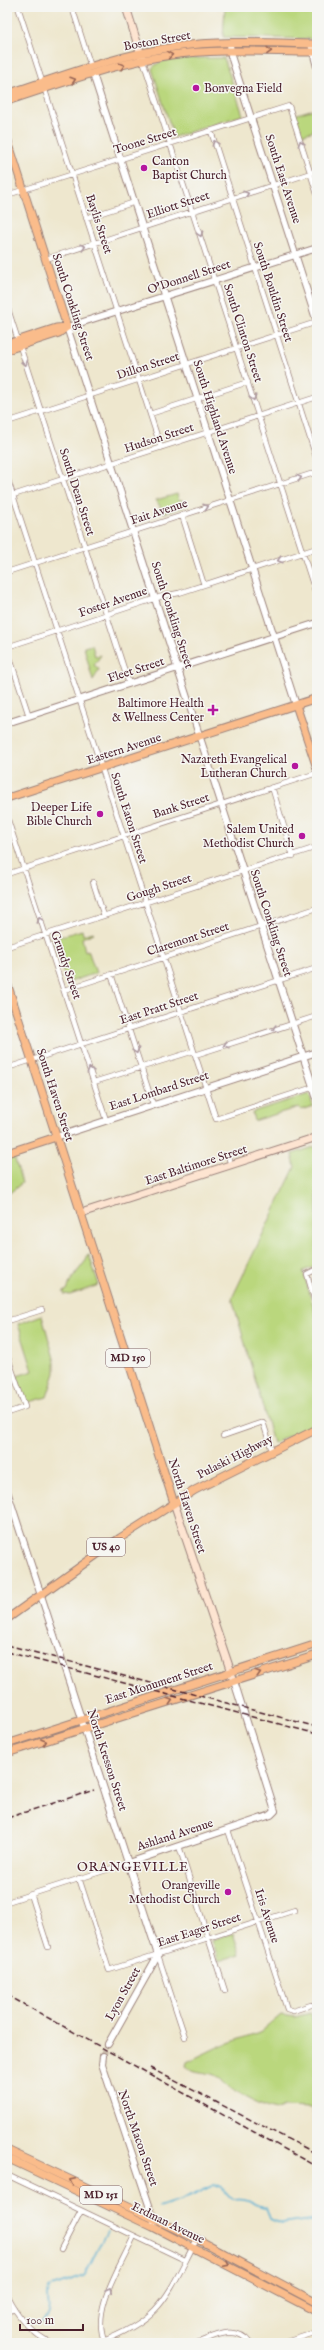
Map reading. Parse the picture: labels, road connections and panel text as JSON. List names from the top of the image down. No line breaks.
{"streets":{"main road":["Boston Street","O'Donnell Street","South Conkling Street","South Clinton Street","South Highland Avenue","Eastern Avenue","East Lombard Street","South Haven Street","East Baltimore Street","MD 150","Pulaski Highway","North Haven Street","US 40","East Monument Street","MD 151","Erdman Avenue"],"street":["Toone Street","South East Avenue","Elliott Street","Baylis Street","South Bouldin Street","Dillon Street","Hudson Street","South Dean Street","Fait Avenue","Foster Avenue","Fleet Street","Bank Street","South Eaton Street","Gough Street","Claremont Street","Grundy Street","East Pratt Street","North Kresson Street","Ashland Avenue","Iris Avenue","East Eager Street","Lyon Street","North Macon Street"]},"crossings":[["Boston Street","South East Avenue"],["Boston Street","Baylis Street"],["Boston Street","South Clinton Street"],["Boston Street","South Highland Avenue"],["Toone Street","South East Avenue"],["Toone Street","Elliott Street"],["Toone Street","Baylis Street"],["Toone Street","South Bouldin Street"],["Toone Street","South Conkling Street"],["Toone Street","South Clinton Street"],["Toone Street","South Highland Avenue"],["South East Avenue","Elliott Street"],["South East Avenue","O'Donnell Street"],["South East Avenue","Dillon Street"],["Elliott Street","Baylis Street"],["Elliott Street","South Bouldin Street"],["Elliott Street","South Conkling Street"],["Elliott Street","South Clinton Street"],["Elliott Street","South Highland Avenue"],["Baylis Street","O'Donnell Street"],["Baylis Street","Dillon Street"],["Baylis Street","Hudson Street"],["O'Donnell Street","South Bouldin Street"],["O'Donnell Street","South Conkling Street"],["O'Donnell Street","South Clinton Street"],["O'Donnell Street","South Highland Avenue"],["O'Donnell Street","South Dean Street"],["South Bouldin Street","Dillon Street"],["South Bouldin Street","Hudson Street"],["South Conkling Street","Dillon Street"],["South Conkling Street","Hudson Street"],["South Conkling Street","Fait Avenue"],["South Conkling Street","Foster Avenue"],["South Conkling Street","Fleet Street"],["South Conkling Street","Eastern Avenue"],["South Conkling Street","Bank Street"],["South Conkling Street","South Eaton Street"],["South Conkling Street","Gough Street"],["South Conkling Street","Claremont Street"],["South Conkling Street","East Pratt Street"],["South Conkling Street","East Lombard Street"],["South Clinton Street","Dillon Street"],["South Clinton Street","Hudson Street"],["South Clinton Street","Fait Avenue"],["South Clinton Street","Foster Avenue"],["Dillon Street","South Highland Avenue"],["Dillon Street","South Dean Street"],["South Highland Avenue","Hudson Street"],["South Highland Avenue","Fait Avenue"],["South Highland Avenue","Foster Avenue"],["South Highland Avenue","Fleet Street"],["South Highland Avenue","Eastern Avenue"],["Hudson Street","South Dean Street"],["Hudson Street","South Eaton Street"],["South Dean Street","Fait Avenue"],["South Dean Street","Foster Avenue"],["South Dean Street","Fleet Street"],["Fait Avenue","South Eaton Street"],["Foster Avenue","South Eaton Street"],["Fleet Street","South Eaton Street"],["Eastern Avenue","South Eaton Street"],["Bank Street","South Eaton Street"],["Bank Street","Grundy Street"],["South Eaton Street","Gough Street"],["South Eaton Street","Claremont Street"],["South Eaton Street","East Pratt Street"],["South Eaton Street","East Lombard Street"],["Gough Street","Grundy Street"],["Claremont Street","Grundy Street"],["Grundy Street","East Pratt Street"],["Grundy Street","East Lombard Street"],["East Pratt Street","South Haven Street"],["East Lombard Street","South Haven Street"],["South Haven Street","East Baltimore Street"],["South Haven Street","North Haven Street"],["East Baltimore Street","North Haven Street"],["Pulaski Highway","North Haven Street"],["Pulaski Highway","North Kresson Street"],["North Haven Street","East Monument Street"],["North Haven Street","Ashland Avenue"],["East Monument Street","North Kresson Street"],["North Kresson Street","Ashland Avenue"],["North Kresson Street","East Eager Street"],["North Kresson Street","Lyon Street"],["Ashland Avenue","Iris Avenue"],["Ashland Avenue","East Eager Street"],["Iris Avenue","East Eager Street"],["East Eager Street","Lyon Street"],["North Macon Street","Erdman Avenue"]],"districts":["ORANGEVILLE"],"places":{"other":["Bonvegna Field","Canton Baptist Church","Nazareth Evangelical Lutheran Church","Deeper Life Bible Church","Salem United Methodist Church","Orangeville Methodist Church"],"health":["Baltimore Health & Wellness Center"]},"scale_bar":"100 m"}
